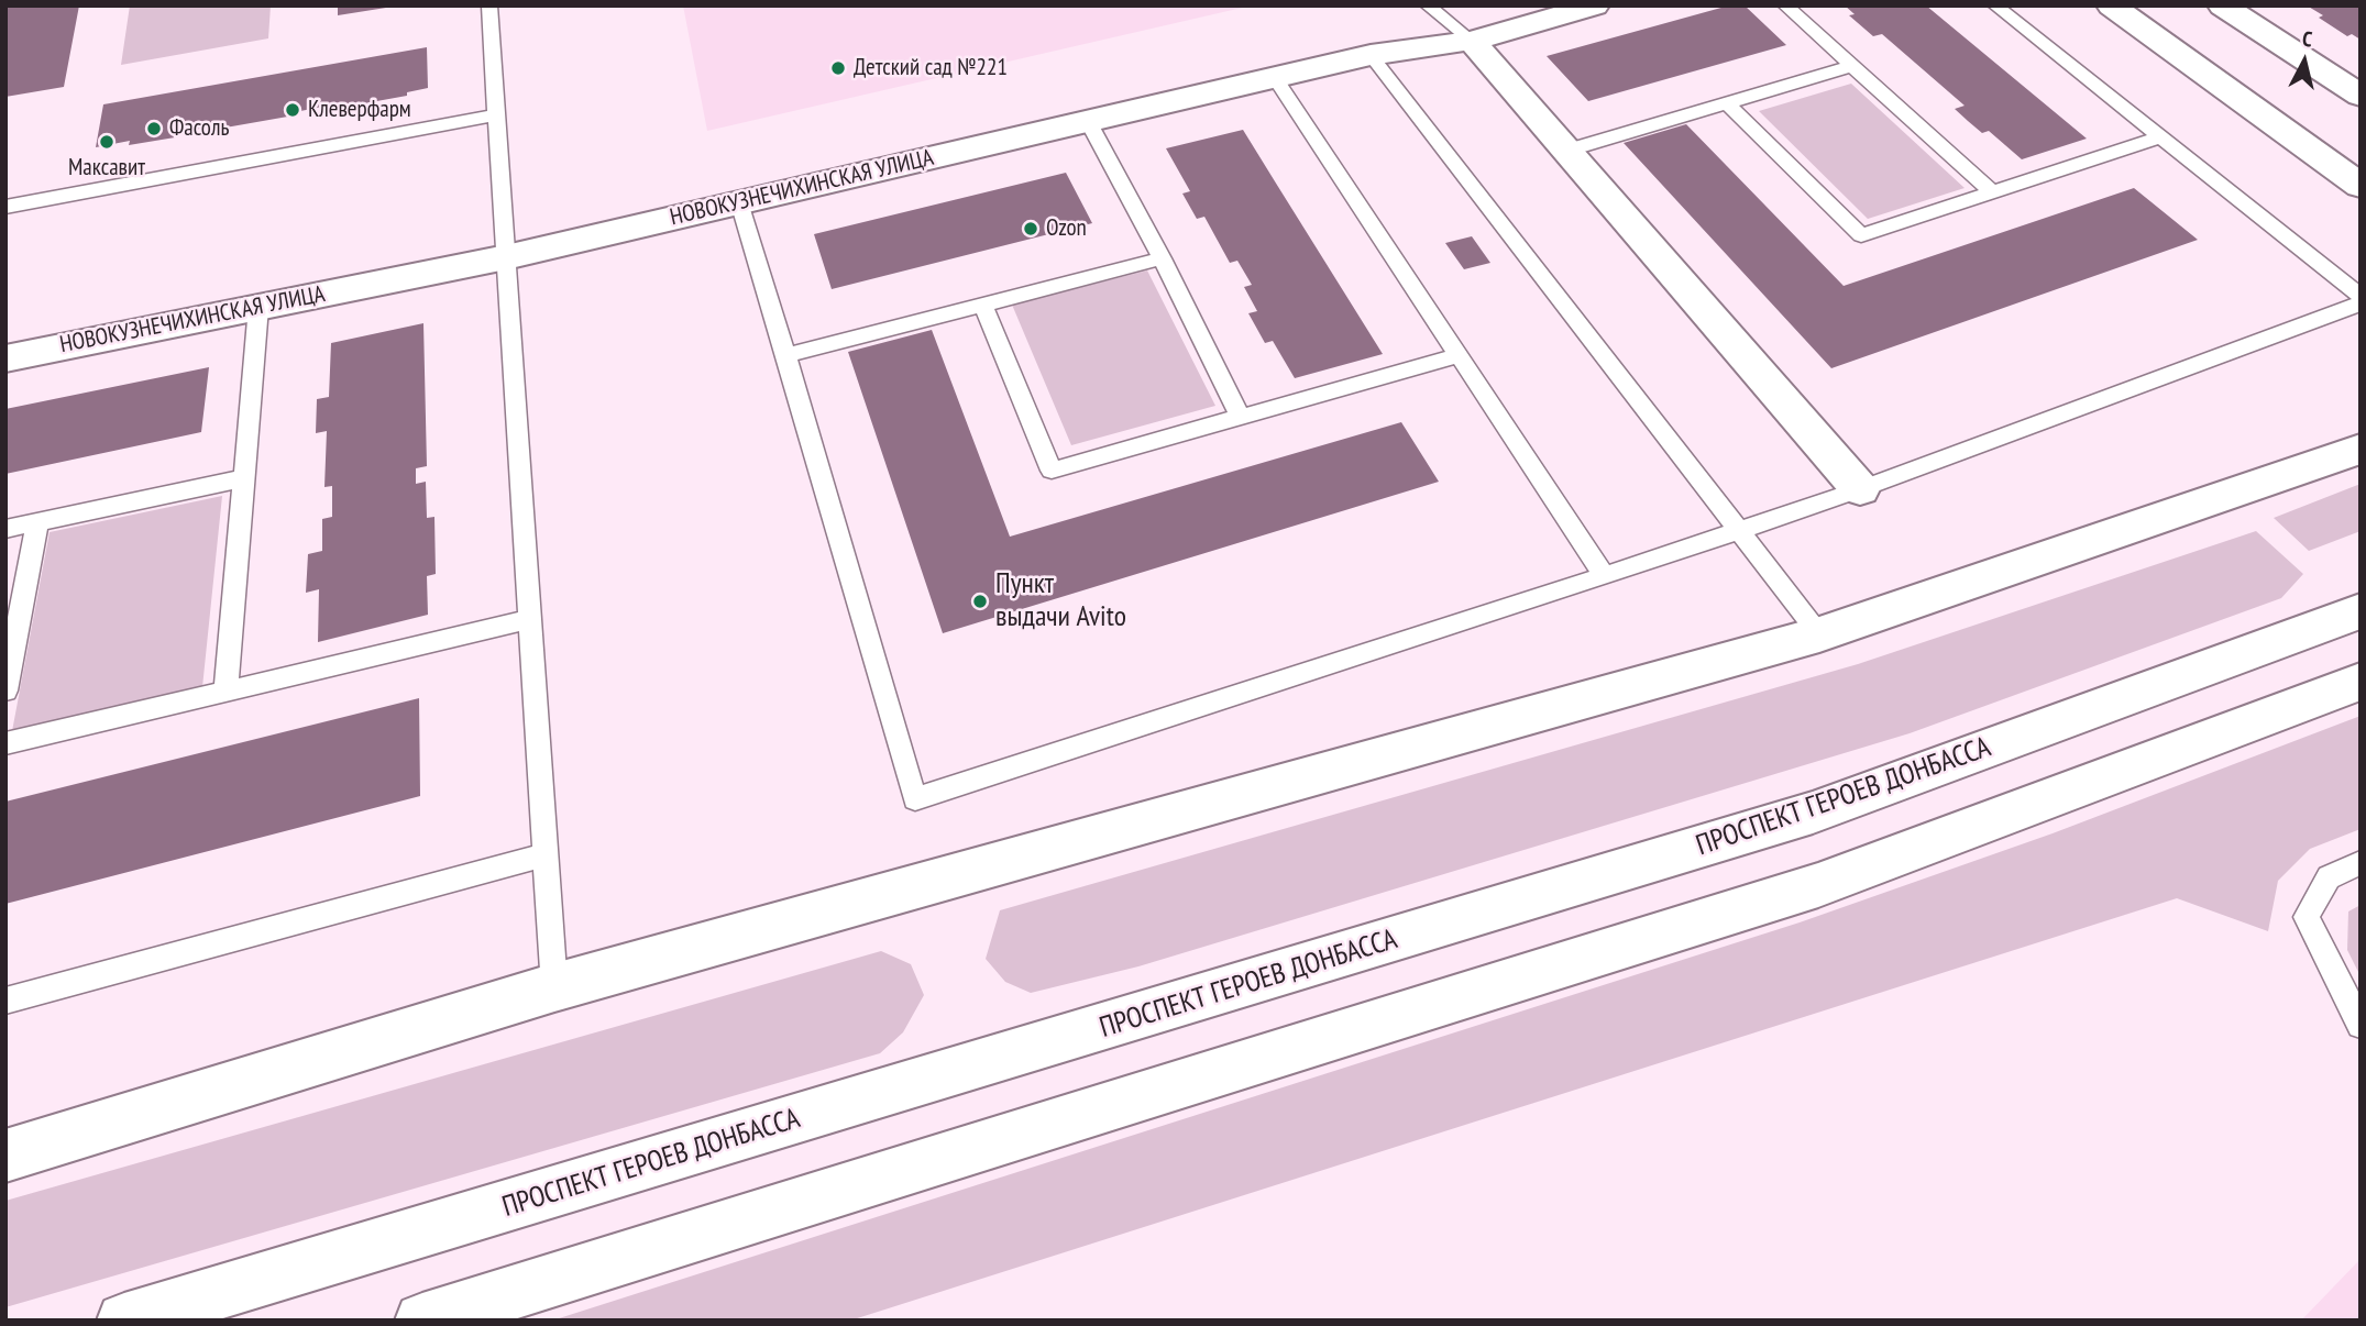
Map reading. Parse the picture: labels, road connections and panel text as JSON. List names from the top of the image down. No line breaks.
{"streets":{"street":["НОВОКУЗНЕЧИХИНСКАЯ УЛИЦА","ПРОСПЕКТ ГЕРОЕВ ДОНБАССА"]},"places":["Детский сад №221","Клеверфарм","Фасоль","Максавит","Ozon","Пункт выдачи Avito"],"north":"top"}
